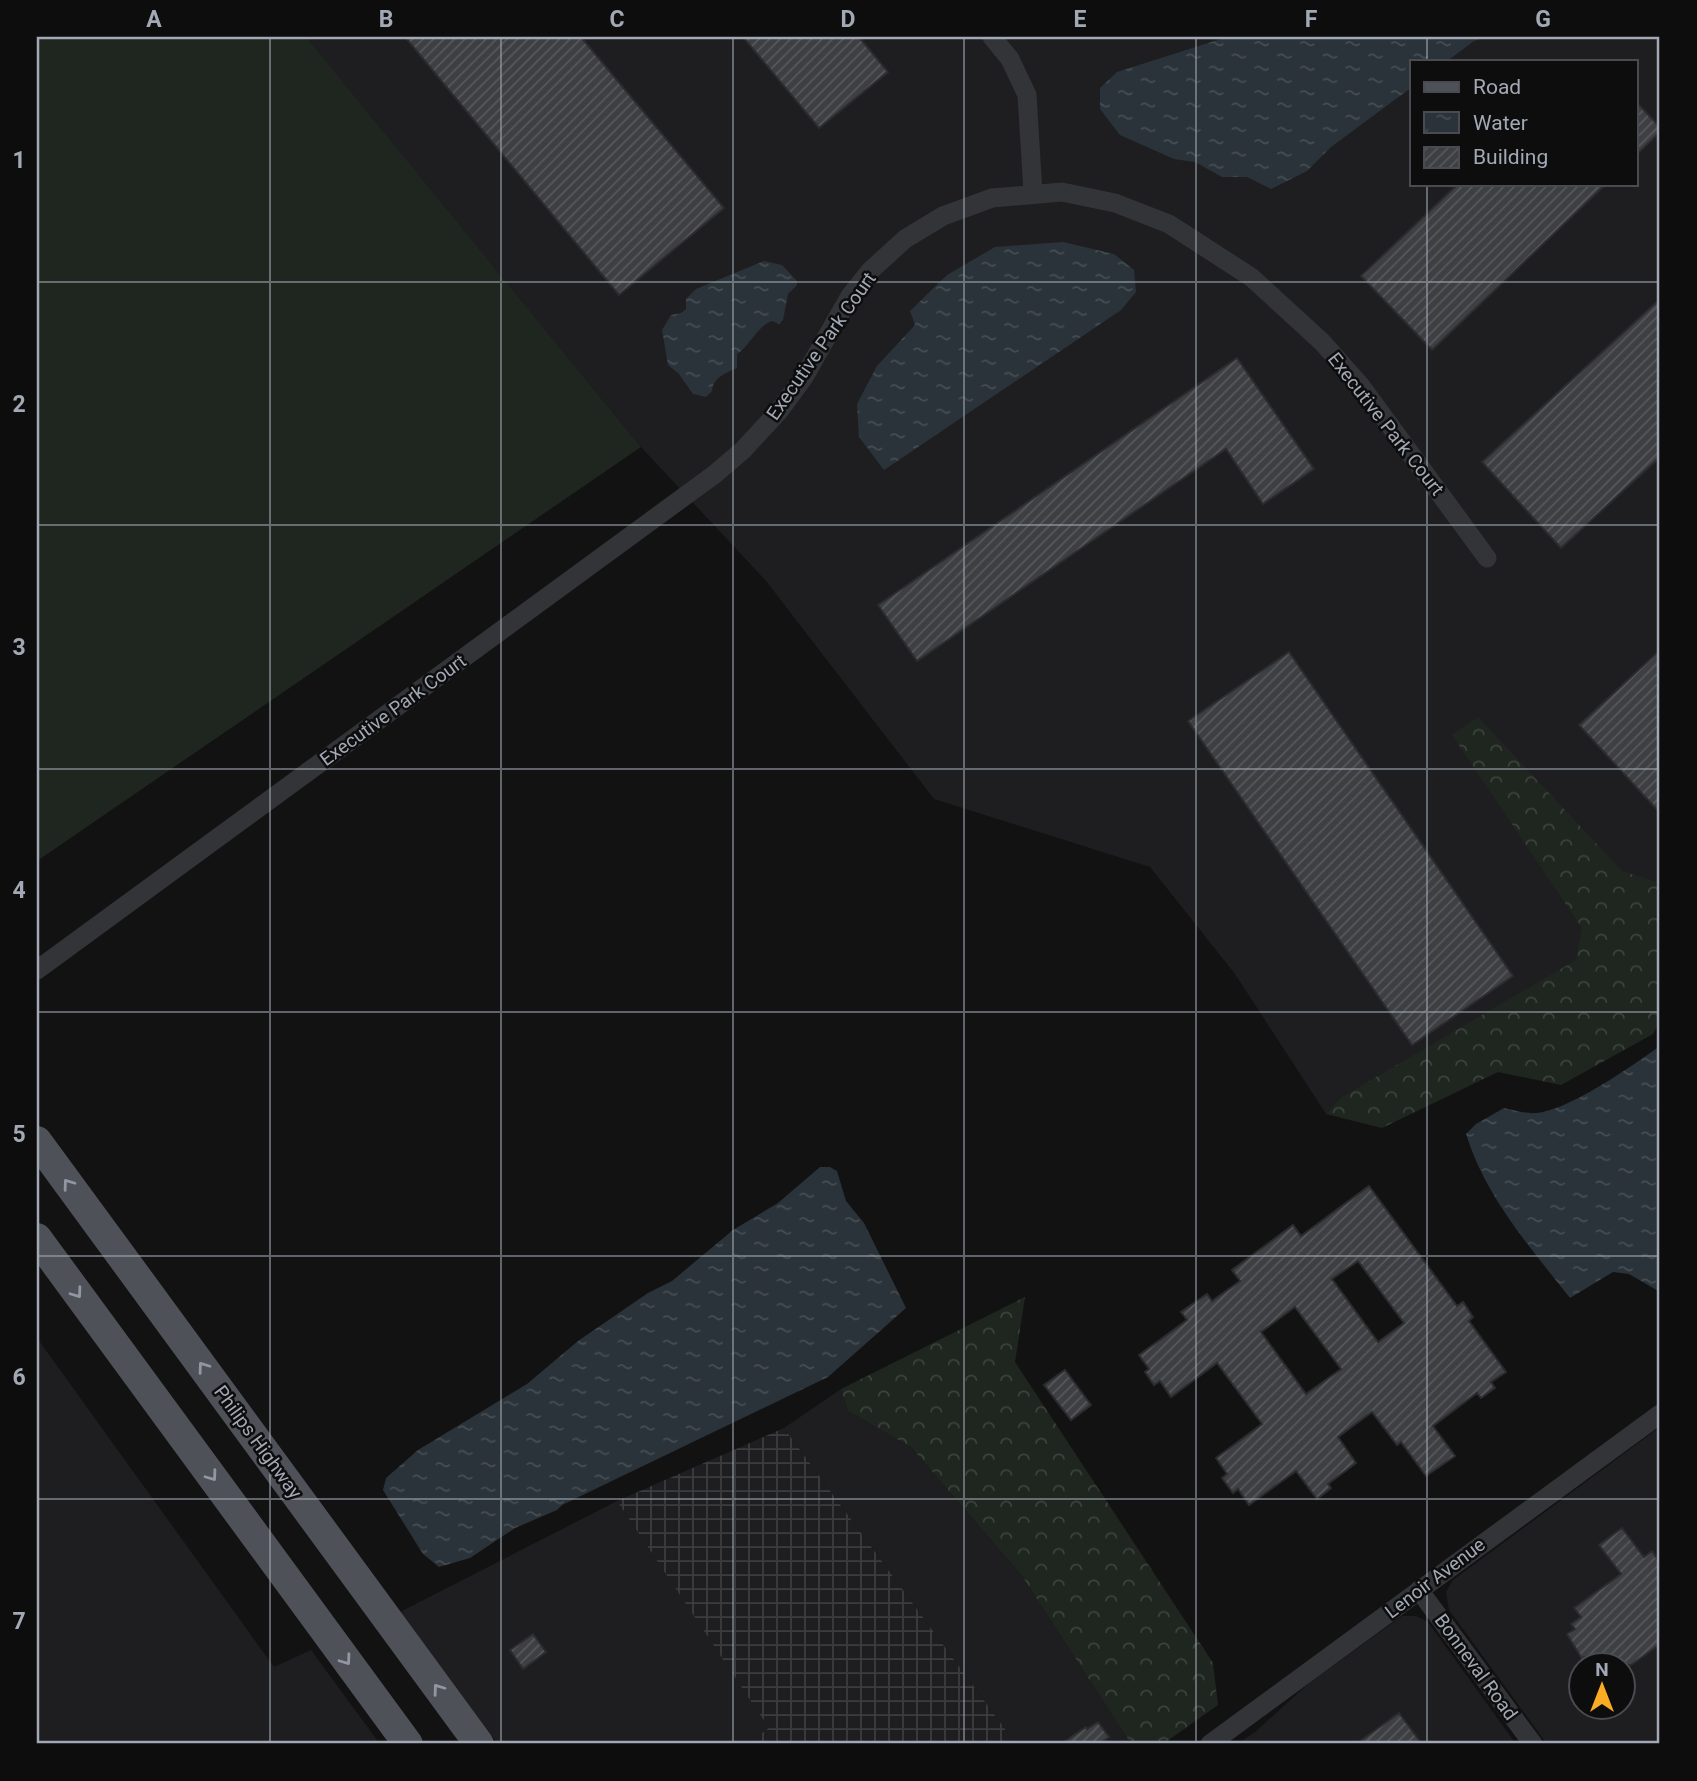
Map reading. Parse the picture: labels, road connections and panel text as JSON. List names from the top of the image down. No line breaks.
{"streets":{"main road":["Philips Highway"],"street":["Executive Park Court","Lenoir Avenue","Bonneval Road"]},"crossings":[["Lenoir Avenue","Bonneval Road"]],"legend":["Road","Water","Building"],"north":"top","grid":{"columns":["A","B","C","D","E","F","G"],"rows":["1","2","3","4","5","6","7"]}}
